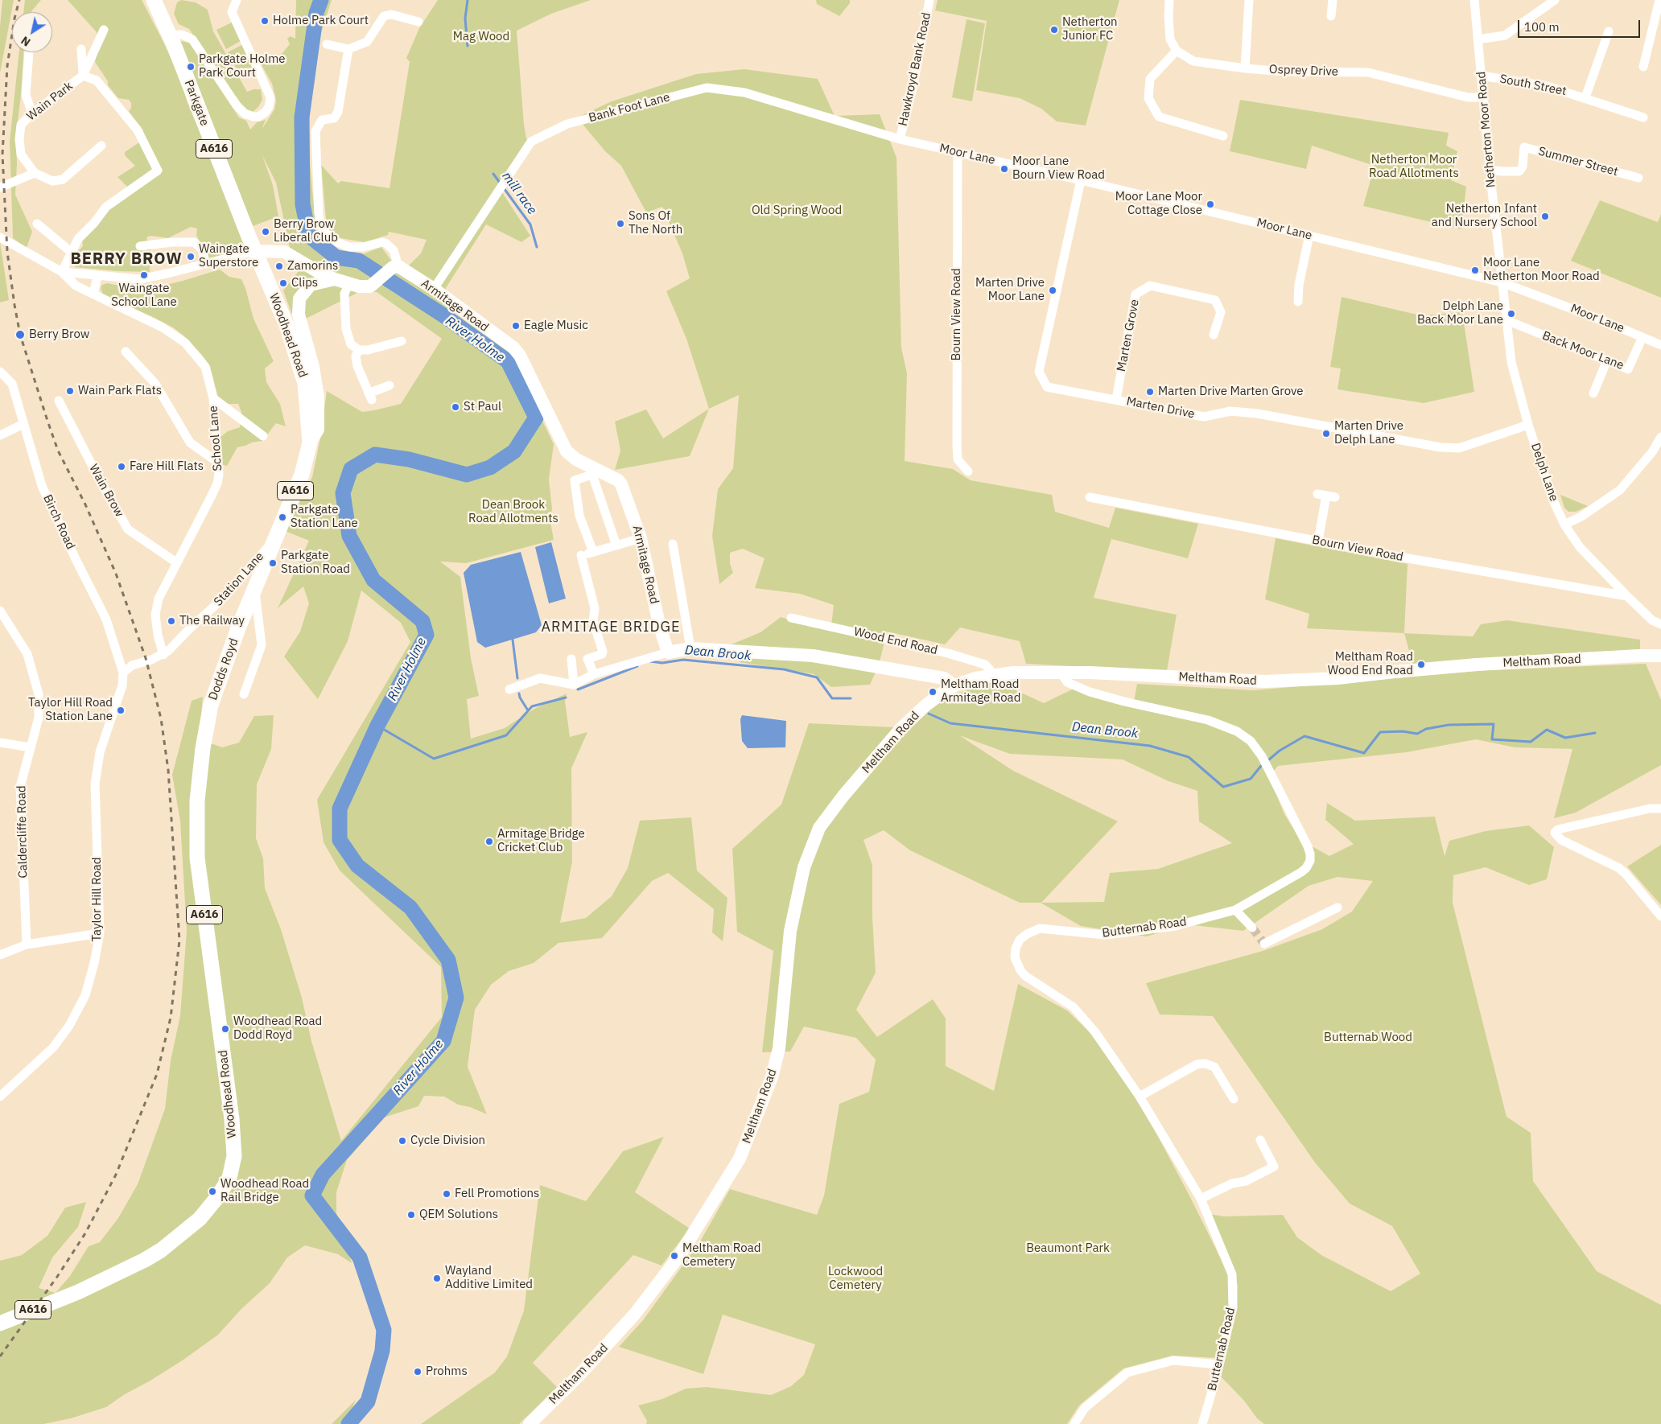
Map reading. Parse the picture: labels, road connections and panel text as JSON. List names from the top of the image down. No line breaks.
{"streets":{"main road":["Parkgate","A616","Armitage Road","Woodhead Road","Meltham Road","Dodds Royd"],"street":["Hawkroyd Bank Road","Osprey Drive","South Street","Wain Park","Bank Foot Lane","Netherton Moor Road","Moor Lane","Summer Street","Bourn View Road","Marten Grove","Back Moor Lane","Marten Drive","School Lane","Delph Lane","Wain Brow","Birch Road","Station Lane","Wood End Road","Caldercliffe Road","Taylor Hill Road","Butternab Road"]},"crossings":[["Hawkroyd Bank Road","Bank Foot Lane"],["Hawkroyd Bank Road","Moor Lane"],["Osprey Drive","Netherton Moor Road"],["South Street","Netherton Moor Road"],["Parkgate","Woodhead Road"],["Bank Foot Lane","Moor Lane"],["Bank Foot Lane","Armitage Road"],["Netherton Moor Road","Moor Lane"],["Netherton Moor Road","Summer Street"],["Netherton Moor Road","Delph Lane"],["Moor Lane","Bourn View Road"],["Moor Lane","Back Moor Lane"],["Moor Lane","Marten Drive"],["Moor Lane","Delph Lane"],["Bourn View Road","Delph Lane"],["Woodhead Road","Station Lane"],["Woodhead Road","Dodds Royd"],["Marten Grove","Marten Drive"],["Back Moor Lane","Delph Lane"],["Marten Drive","Delph Lane"],["School Lane","Wain Brow"],["School Lane","Station Lane"],["Birch Road","Station Lane"],["Birch Road","Taylor Hill Road"],["Station Lane","Dodds Royd"],["Station Lane","Taylor Hill Road"],["Wood End Road","Meltham Road"],["Meltham Road","Butternab Road"]],"districts":["BERRY BROW","ARMITAGE BRIDGE"],"water":["mill race","River Holme","Dean Brook"],"parks":["Mag Wood","Netherton Moor Road Allotments","Old Spring Wood","Dean Brook Road Allotments","Butternab Wood","Beaumont Park","Lockwood Cemetery"],"places":["Holme Park Court","Netherton Junior FC","Parkgate Holme Park Court","Moor Lane Bourn View Road","Moor Lane Moor Cottage Close","Netherton Infant and Nursery School","Sons Of The North","Berry Brow Liberal Club","Waingate Superstore","Zamorins","Moor Lane Netherton Moor Road","Waingate School Lane","Clips","Marten Drive Moor Lane","Delph Lane Back Moor Lane","Eagle Music","Berry Brow","Wain Park Flats","Marten Drive Marten Grove","St Paul","Marten Drive Delph Lane","Fare Hill Flats","Parkgate Station Lane","Parkgate Station Road","The Railway","Meltham Road Wood End Road","Meltham Road Armitage Road","Taylor Hill Road Station Lane","Armitage Bridge Cricket Club","Woodhead Road Dodd Royd","Cycle Division","Woodhead Road Rail Bridge","Fell Promotions","QEM Solutions","Meltham Road Cemetery","Wayland Additive Limited","Prohms"],"scale_bar":"100 m","north":"bottom left"}
